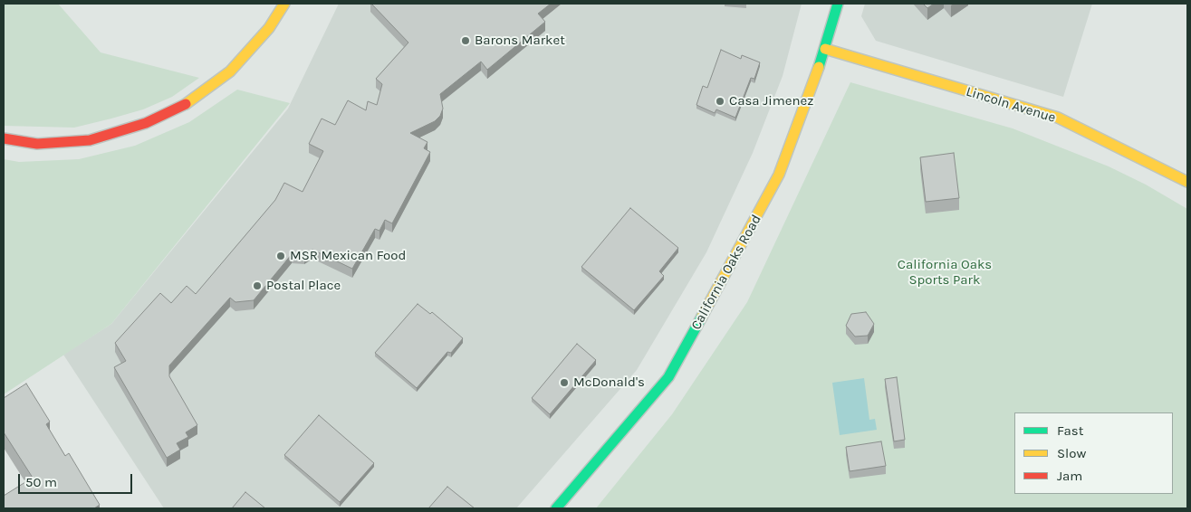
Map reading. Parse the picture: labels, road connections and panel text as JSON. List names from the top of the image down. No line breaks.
{"streets":{"street":["Lincoln Avenue","California Oaks Road"]},"crossings":[["Lincoln Avenue","California Oaks Road"]],"parks":["California Oaks Sports Park"],"places":["Barons Market","Casa Jimenez","MSR Mexican Food","Postal Place","McDonald's"],"legend":["Fast","Slow","Jam"],"scale_bar":"50 m"}
